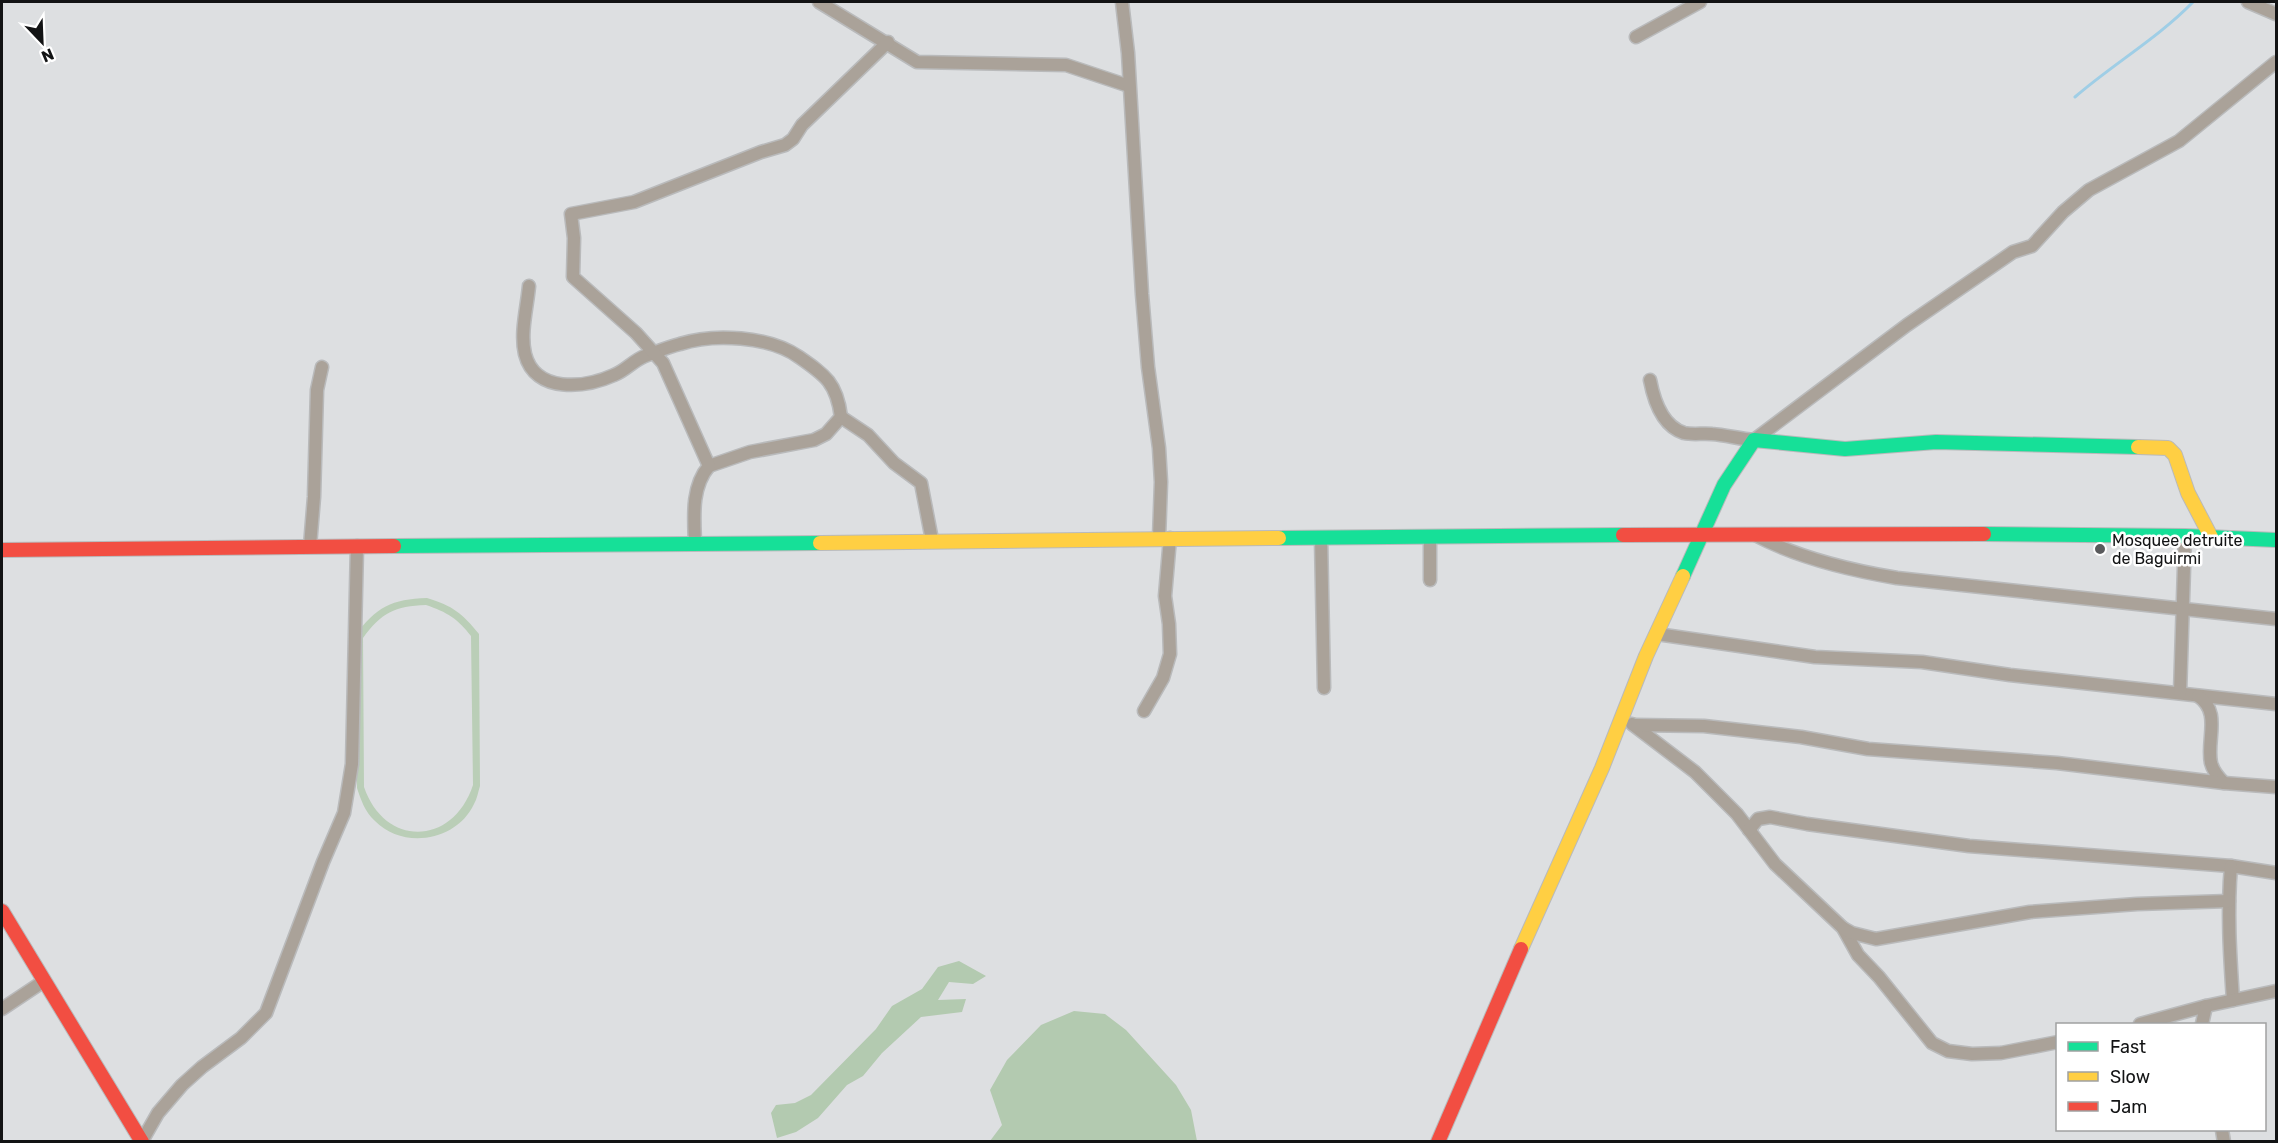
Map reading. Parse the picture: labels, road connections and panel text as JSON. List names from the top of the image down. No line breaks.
{"places":["Mosquee detruite de Baguirmi"],"legend":["Fast","Slow","Jam"],"north":"bottom right"}
